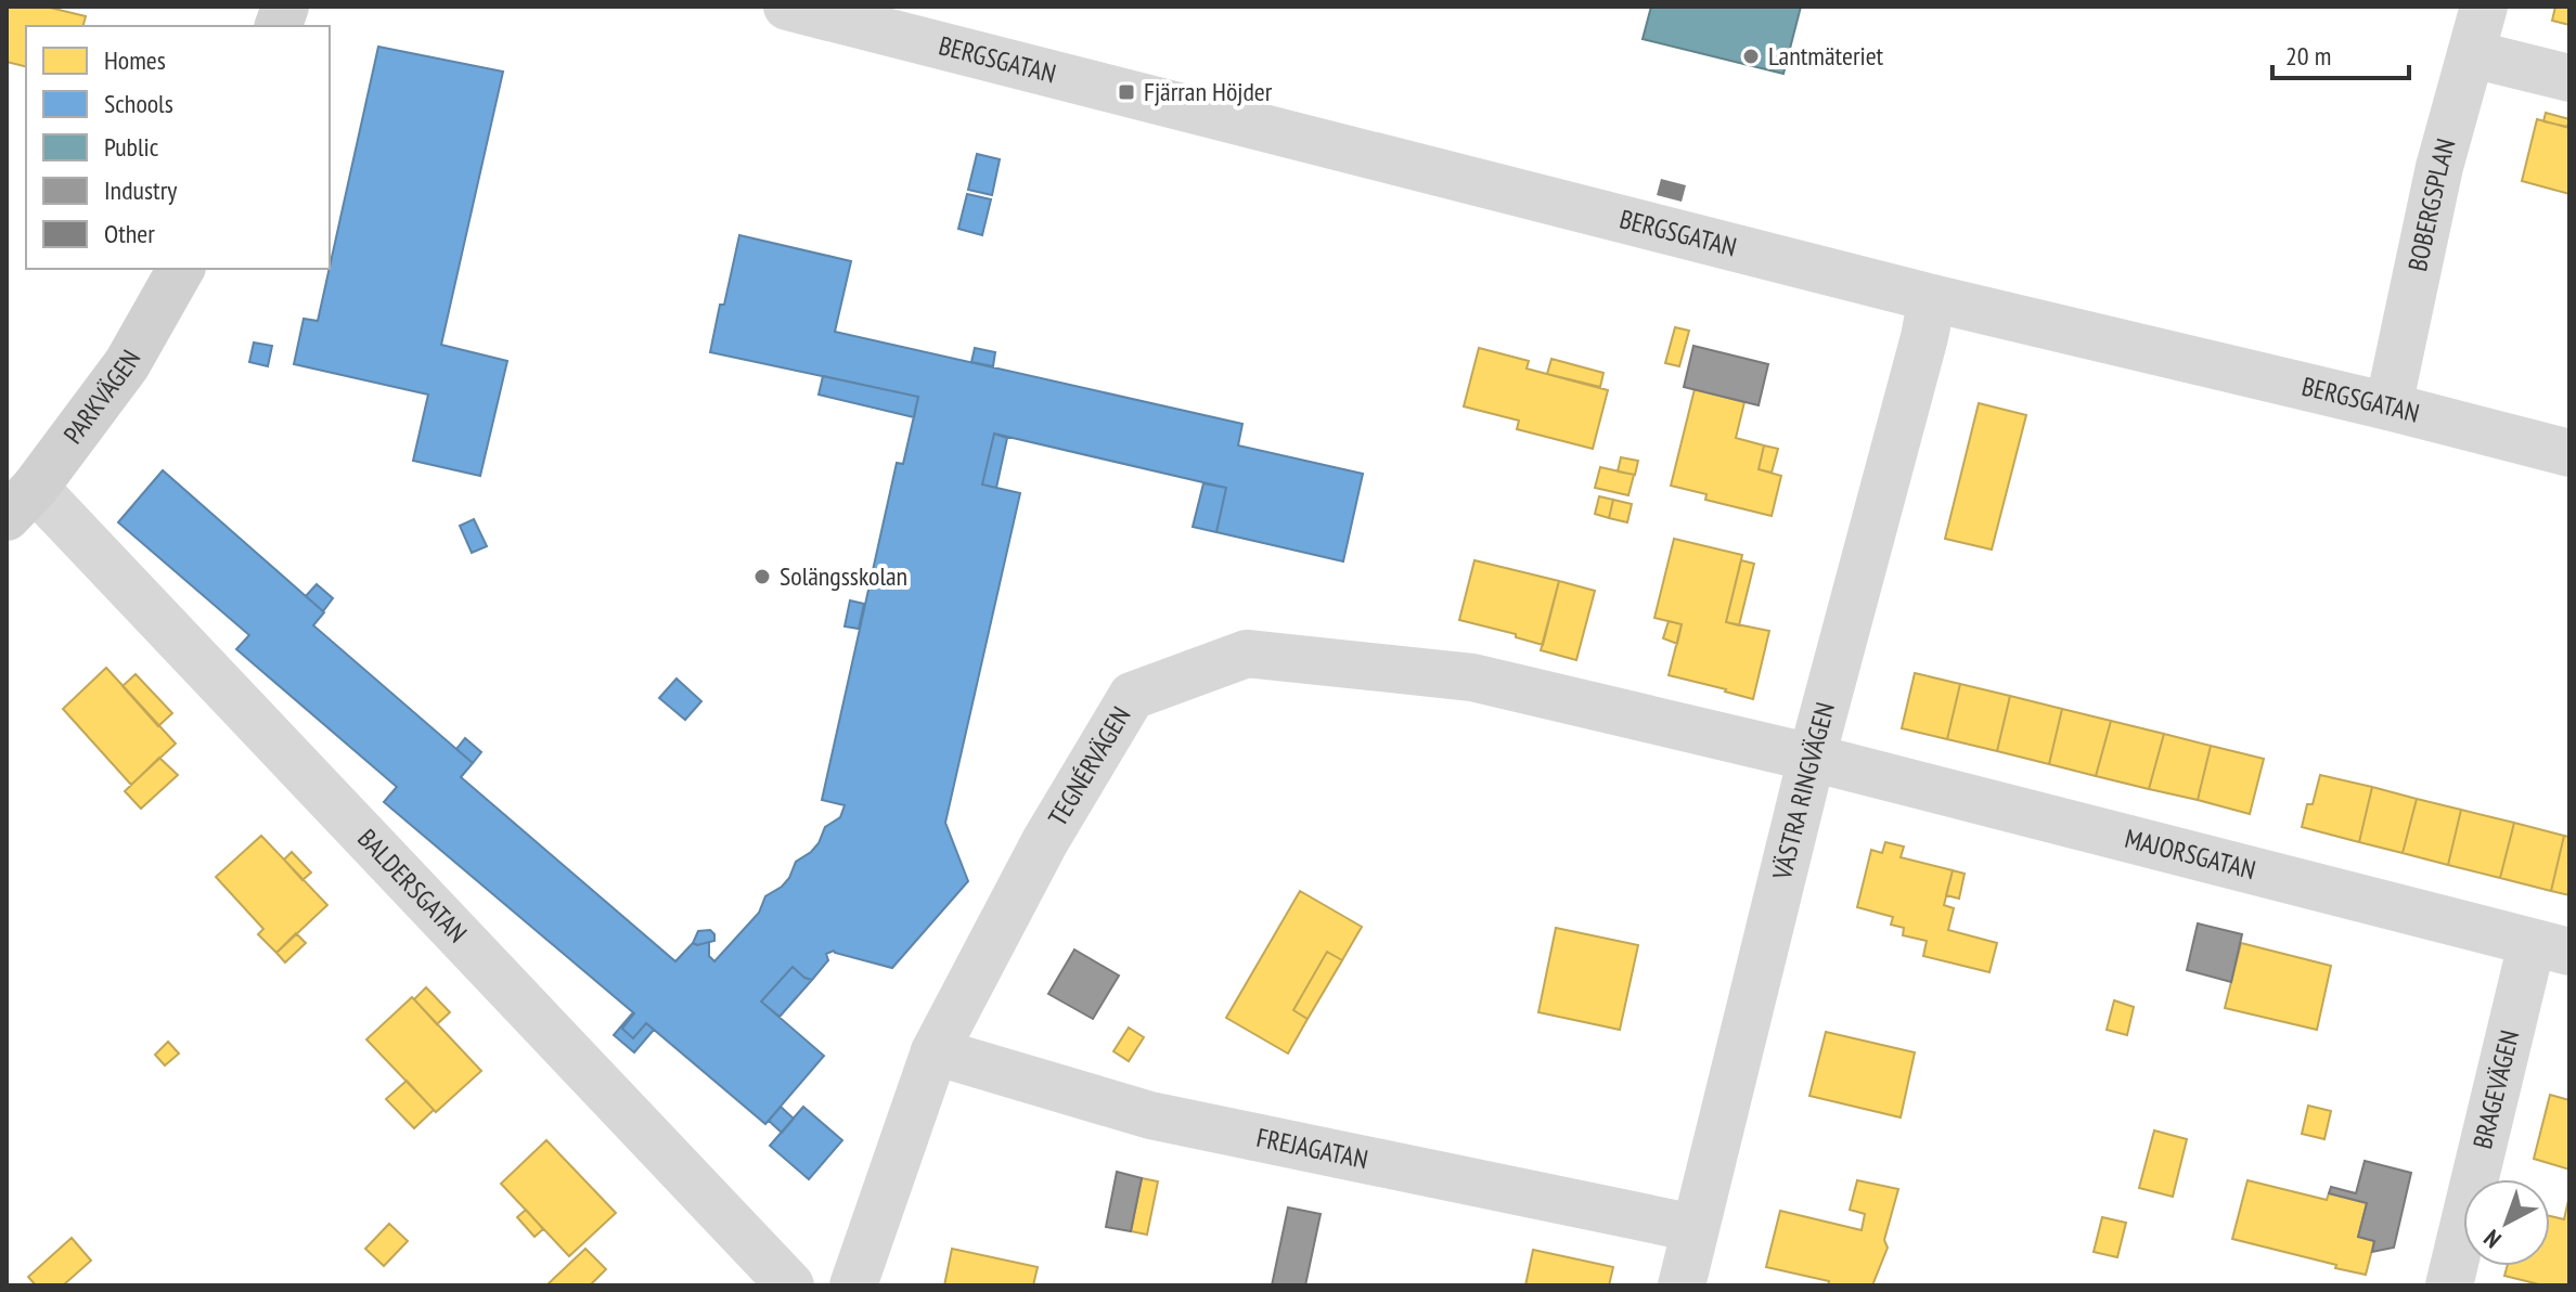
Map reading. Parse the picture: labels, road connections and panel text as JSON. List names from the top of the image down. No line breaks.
{"streets":{"main road":["PARKVÄGEN"],"street":["BERGSGATAN","BOBERGSPLAN","TEGNÉRVÄGEN","VÄSTRA RINGVÄGEN","MAJORSGATAN","BALDERSGATAN","BRAGEVÄGEN","FREJAGATAN"]},"crossings":[["BERGSGATAN","BOBERGSPLAN"],["BERGSGATAN","VÄSTRA RINGVÄGEN"],["PARKVÄGEN","BALDERSGATAN"],["TEGNÉRVÄGEN","VÄSTRA RINGVÄGEN"],["TEGNÉRVÄGEN","MAJORSGATAN"],["TEGNÉRVÄGEN","FREJAGATAN"],["VÄSTRA RINGVÄGEN","MAJORSGATAN"],["VÄSTRA RINGVÄGEN","FREJAGATAN"],["MAJORSGATAN","BRAGEVÄGEN"]],"places":{"other":["Lantmäteriet","Solängsskolan"],"transit":["Fjärran Höjder"]},"legend":["Homes","Schools","Public","Industry","Other"],"scale_bar":"20 m","north":"bottom left"}
